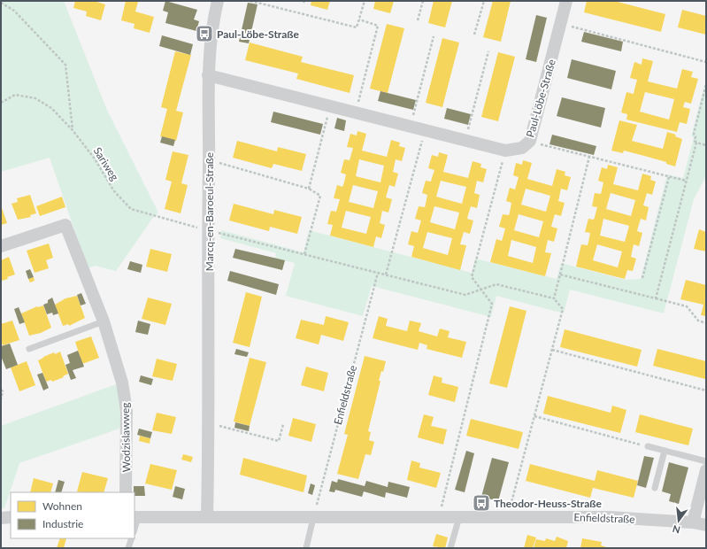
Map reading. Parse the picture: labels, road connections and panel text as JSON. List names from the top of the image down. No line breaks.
{"streets":{"street":["Paul-Löbe-Straße","Marcq-en-Baroeul-Straße","Enfieldstraße","Wodzislawweg"],"path":["Sariweg"]},"crossings":[["Paul-Löbe-Straße","Marcq-en-Baroeul-Straße"],["Sariweg","Marcq-en-Baroeul-Straße"],["Sariweg","Enfieldstraße"],["Marcq-en-Baroeul-Straße","Enfieldstraße"]],"places":{"bus stop":["Paul-Löbe-Straße","Theodor-Heuss-Straße"]},"legend":["Wohnen","Industrie"],"north":"bottom"}
